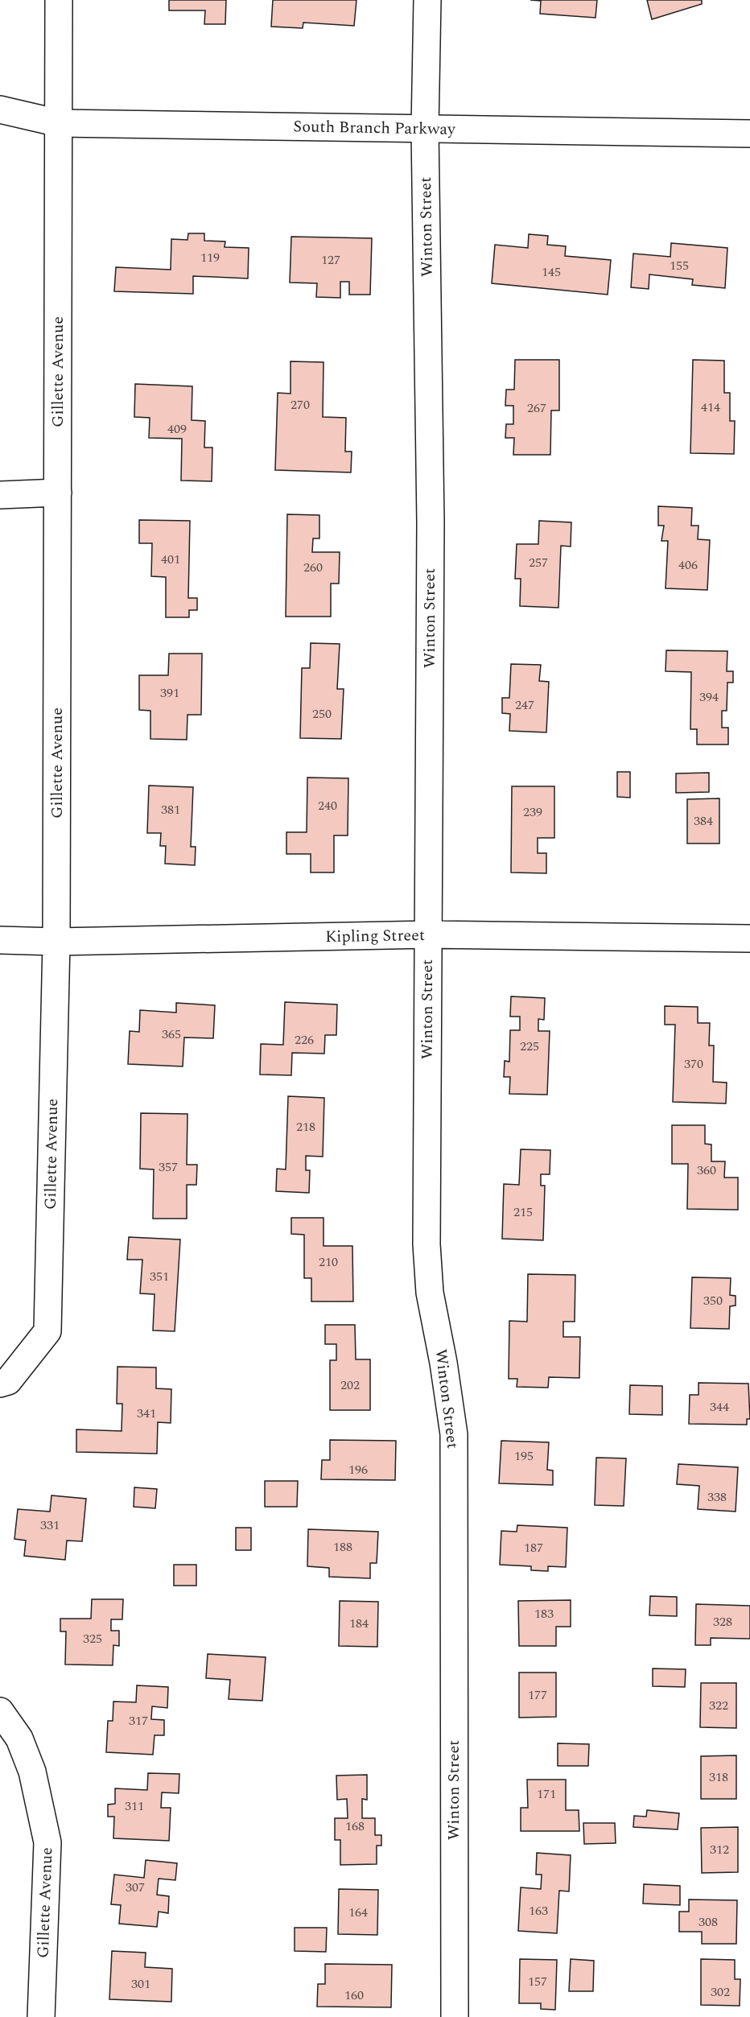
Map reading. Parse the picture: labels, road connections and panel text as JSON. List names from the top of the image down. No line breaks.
{"streets":{"street":["South Branch Parkway","Winton Street","Gillette Avenue","Kipling Street"]},"crossings":[["South Branch Parkway","Winton Street"],["South Branch Parkway","Gillette Avenue"],["Winton Street","Kipling Street"],["Gillette Avenue","Kipling Street"]],"house_numbers":["119","127","155","145","270","414","267","409","401","257","406","260","391","394","247","250","240","381","239","384","365","226","225","370","218","357","360","215","210","351","350","202","344","341","195","196","338","331","188","187","183","328","184","325","177","322","317","318","171","311","168","312","307","163","164","308","157","301","302","160"]}
